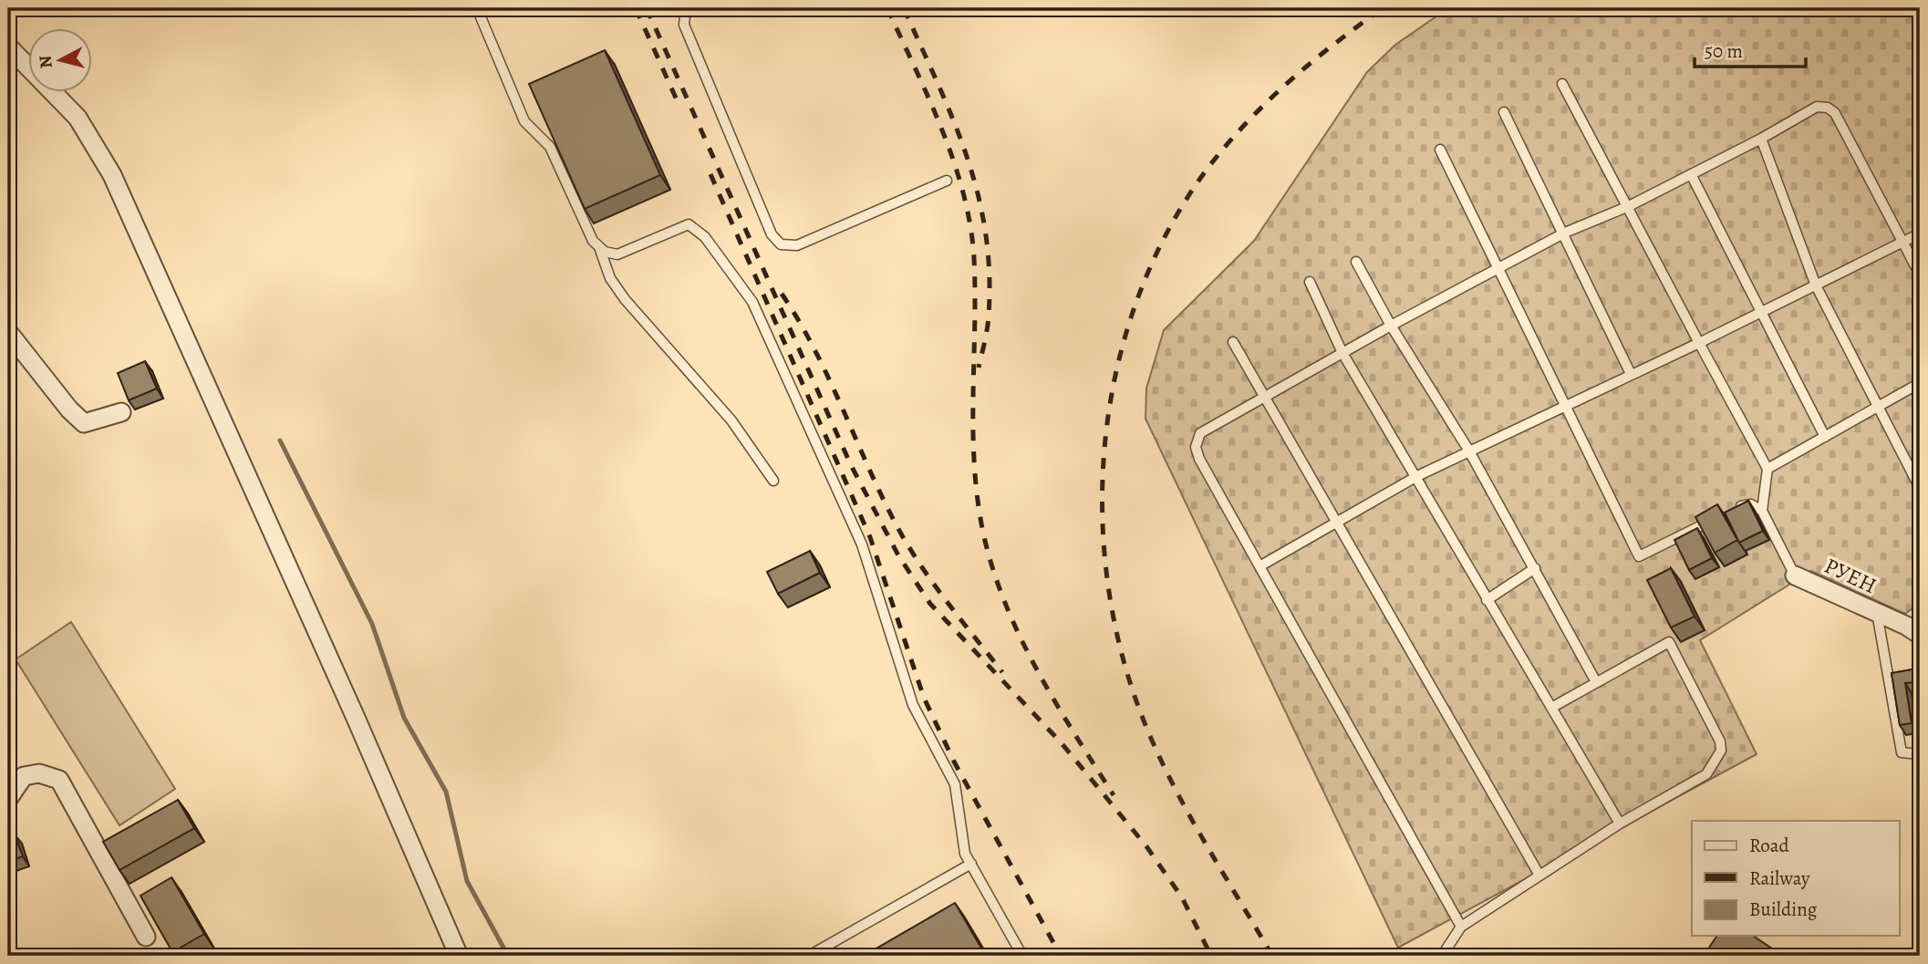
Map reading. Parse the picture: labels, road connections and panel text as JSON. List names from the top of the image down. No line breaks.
{"streets":{"street":["РУЕН"]},"legend":["Road","Railway","Building"],"scale_bar":"50 m","north":"left"}
